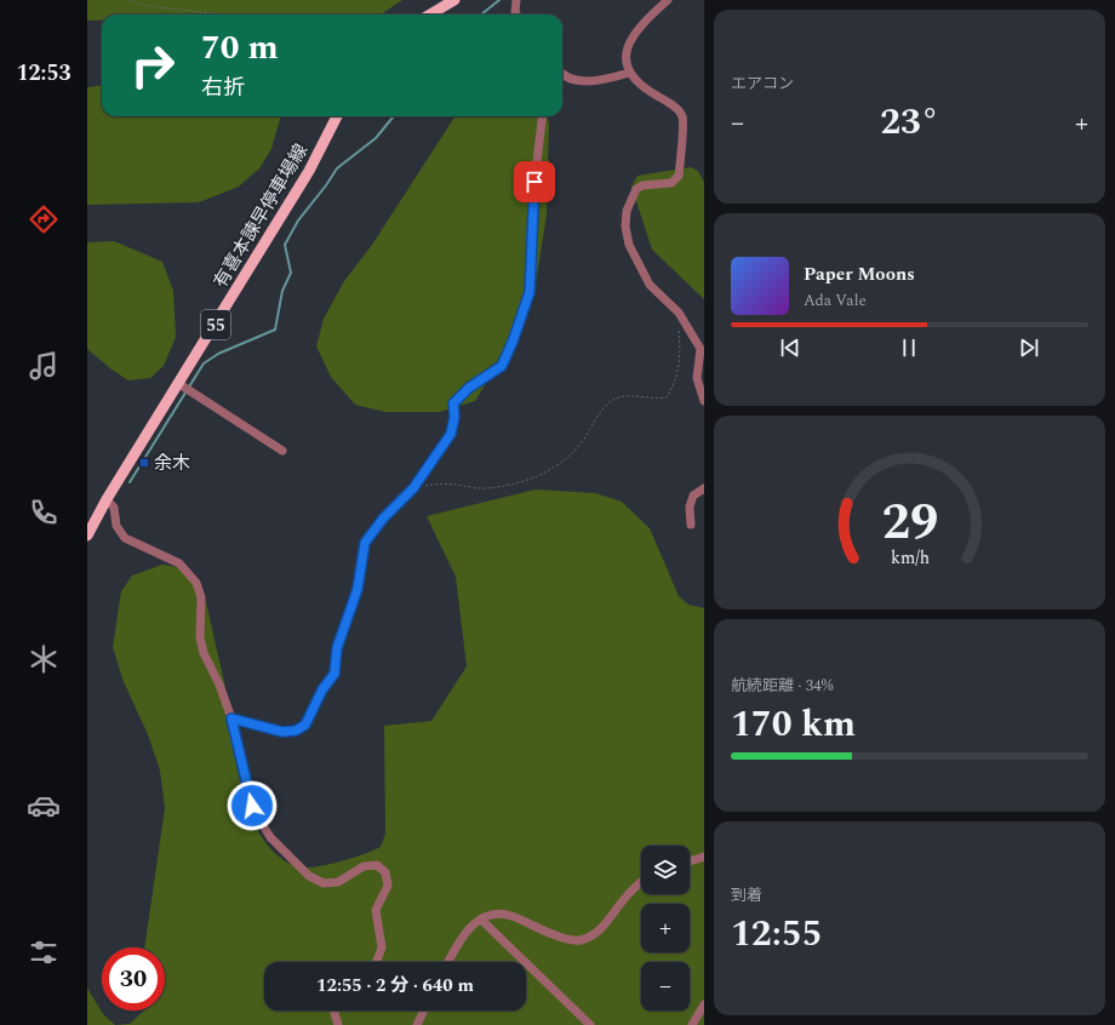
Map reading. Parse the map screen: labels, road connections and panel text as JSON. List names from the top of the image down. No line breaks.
{"streets":{"main road":["有喜本諫早停車場線","55"]},"places":{"transit":["余木"]},"page":{"tabs":"12:53","tile":["エアコン",["航続距離 · 34%","170 km"],["到着","12:55"]],"turn":["70 m","右折"],"heat":["−","23°","+"],"song":["Paper Moons","Ada Vale"],"map_buttons":["+","−"],"limit":"30","trip":"12:55 · 2 分 · 640 m","gauge":["29","km/h"]}}
